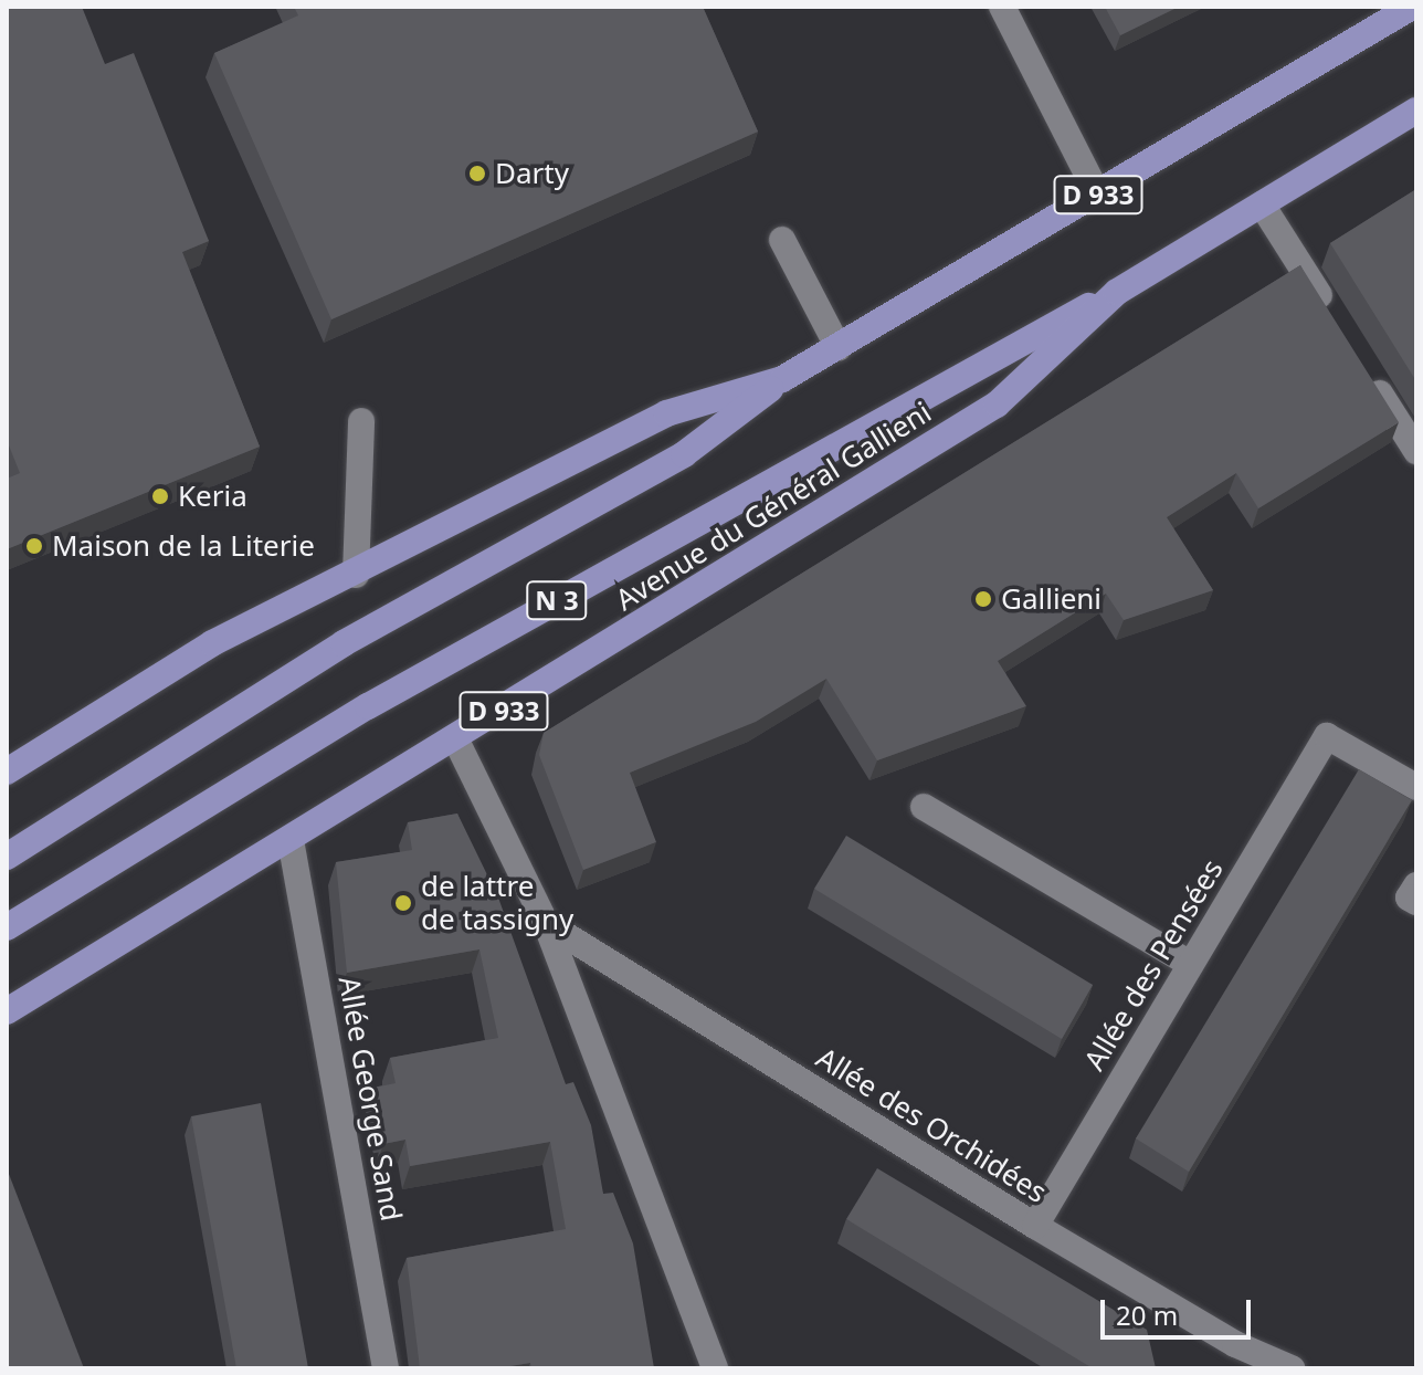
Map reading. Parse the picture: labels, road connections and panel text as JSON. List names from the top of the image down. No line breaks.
{"streets":{"main road":["D 933","Avenue du Général Gallieni","N 3"],"street":["Allée des Pensées","Allée George Sand","Allée des Orchidées"]},"crossings":[["Avenue du Général Gallieni","N 3"],["Avenue du Général Gallieni","Allée George Sand"],["Allée des Pensées","Allée des Orchidées"]],"places":["Darty","Keria","Maison de la Literie","Gallieni","de lattre de tassigny"],"scale_bar":"20 m"}
